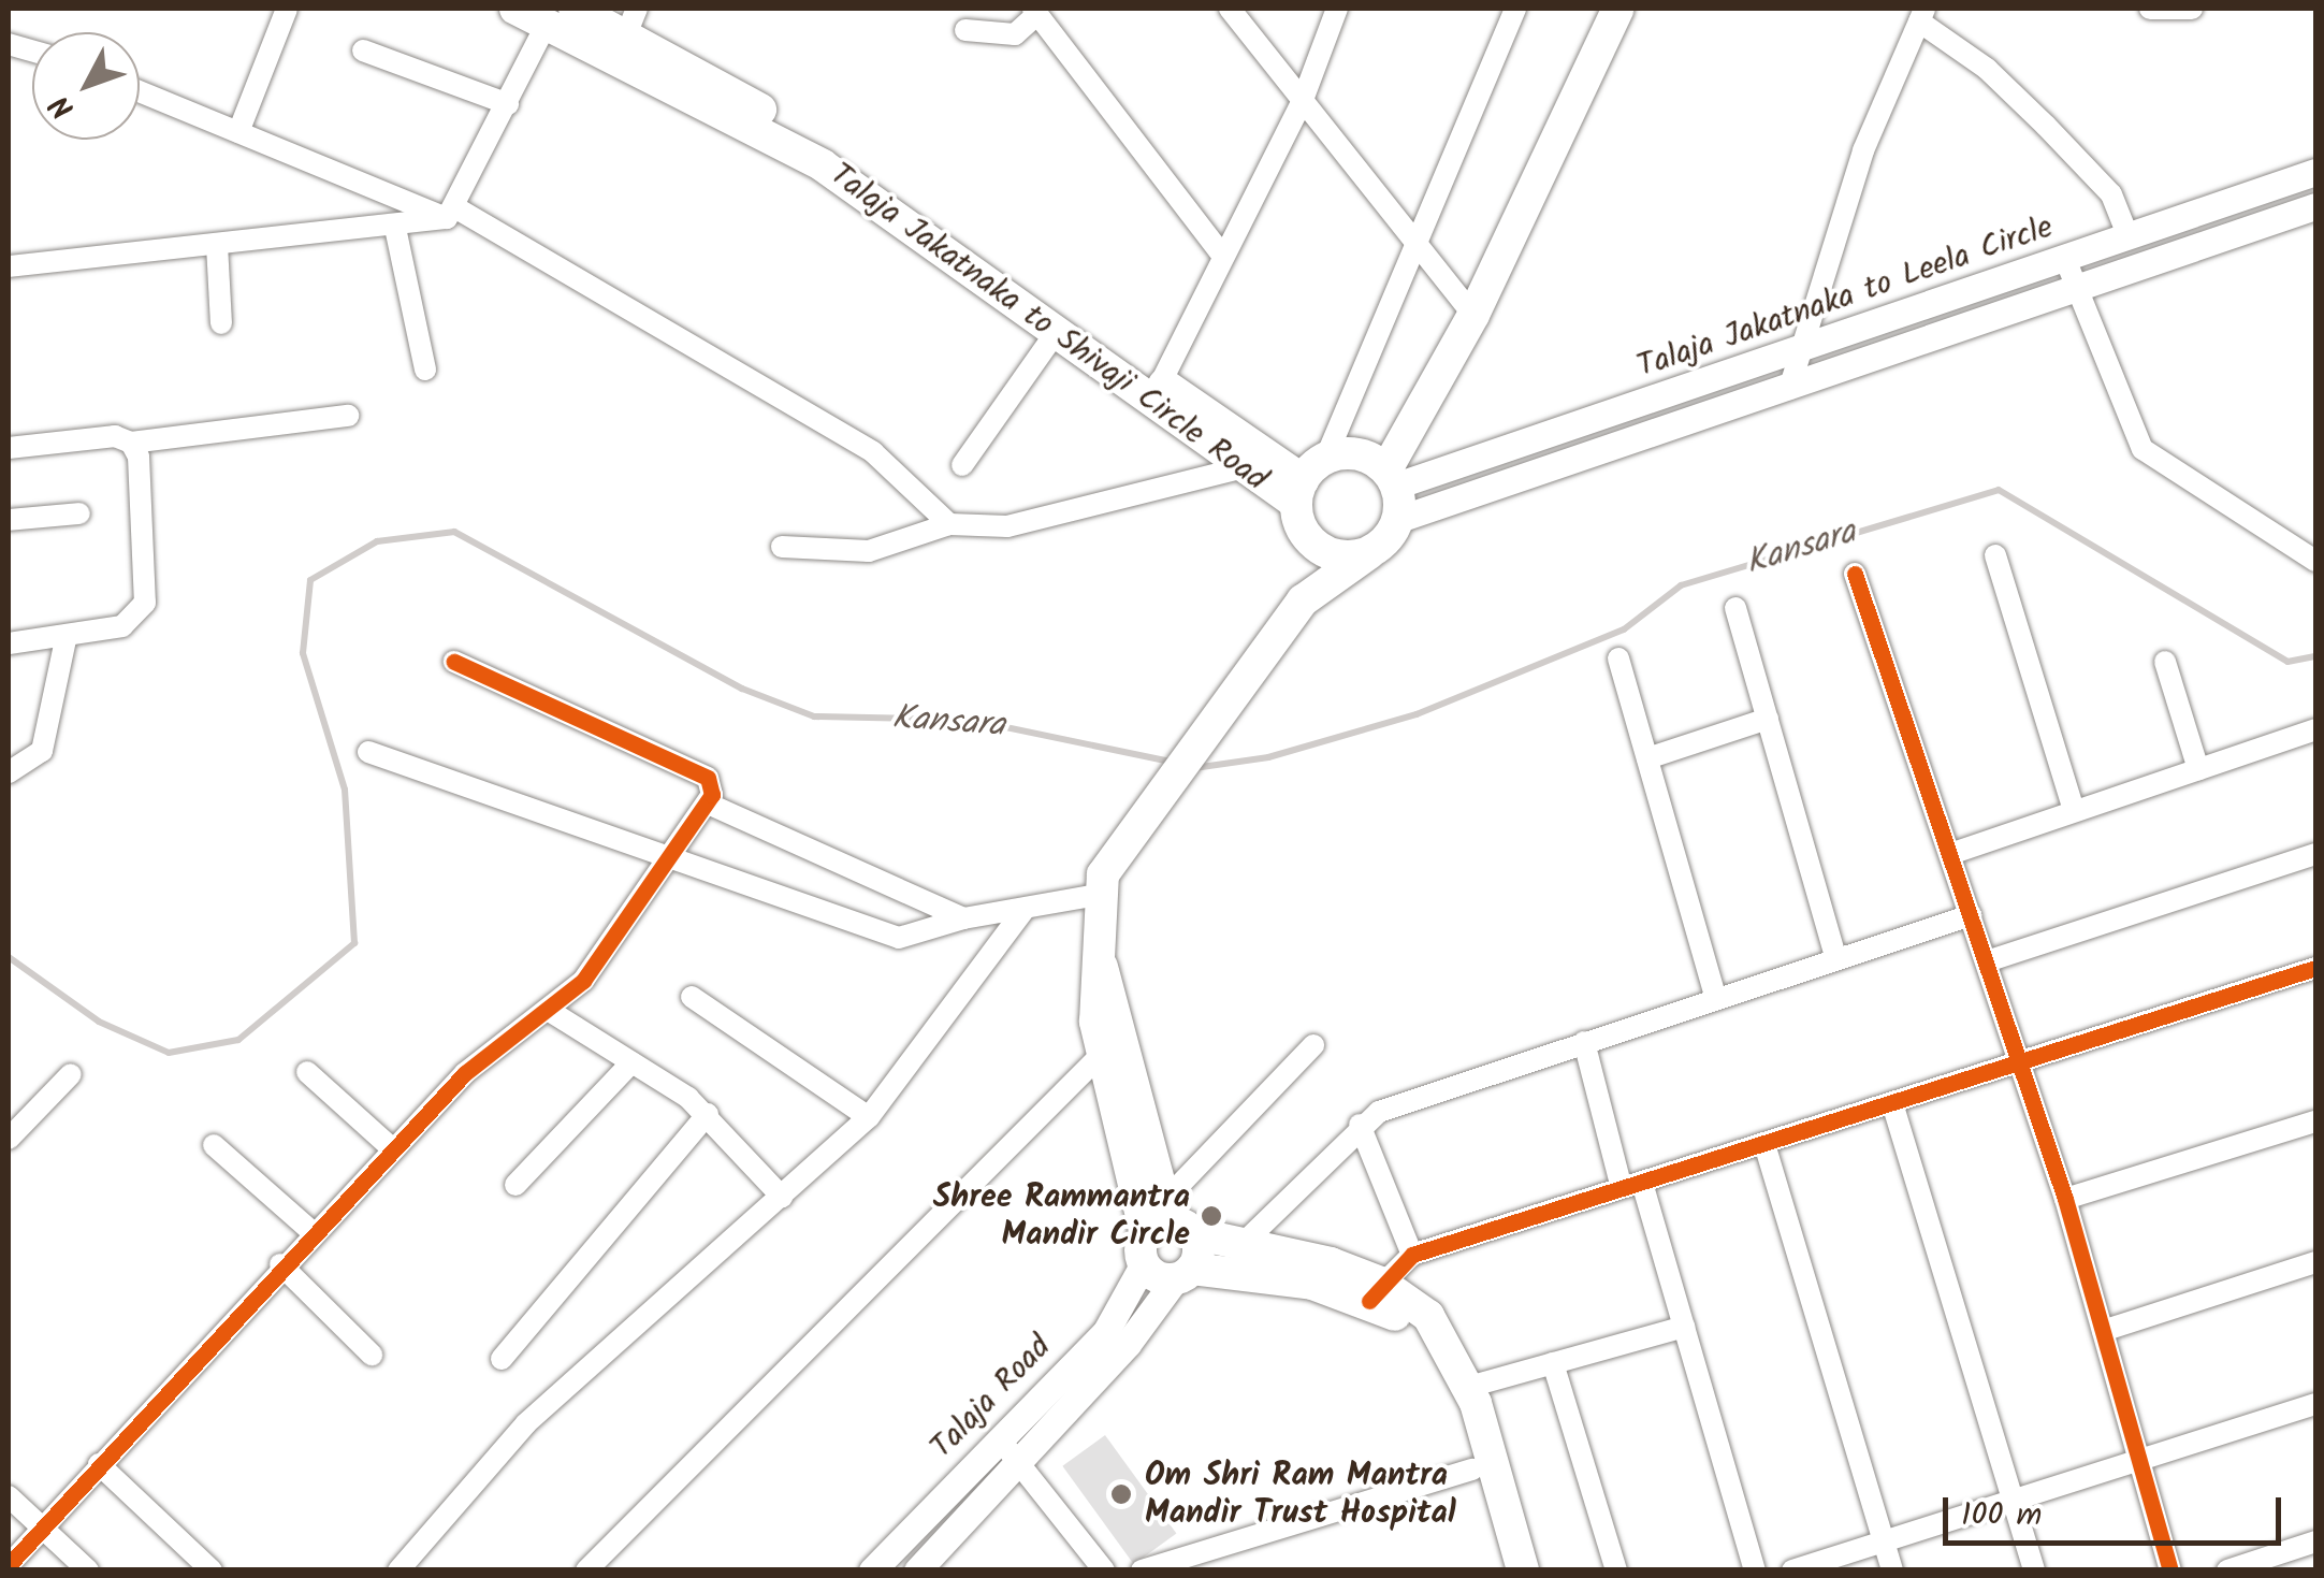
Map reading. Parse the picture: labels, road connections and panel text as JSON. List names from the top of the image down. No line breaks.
{"streets":{"highway":["Talaja Jakatnaka to Shivaji Circle Road"],"main road":["Talaja Jakatnaka to Leela Circle","Talaja Road"]},"crossings":[["Talaja Jakatnaka to Leela Circle","Talaja Jakatnaka to Shivaji Circle Road"]],"water":["Kansara"],"places":["Shree Rammantra Mandir Circle","Om Shri Ram Mantra Mandir Trust Hospital"],"scale_bar":"100 m","north":"bottom left"}
